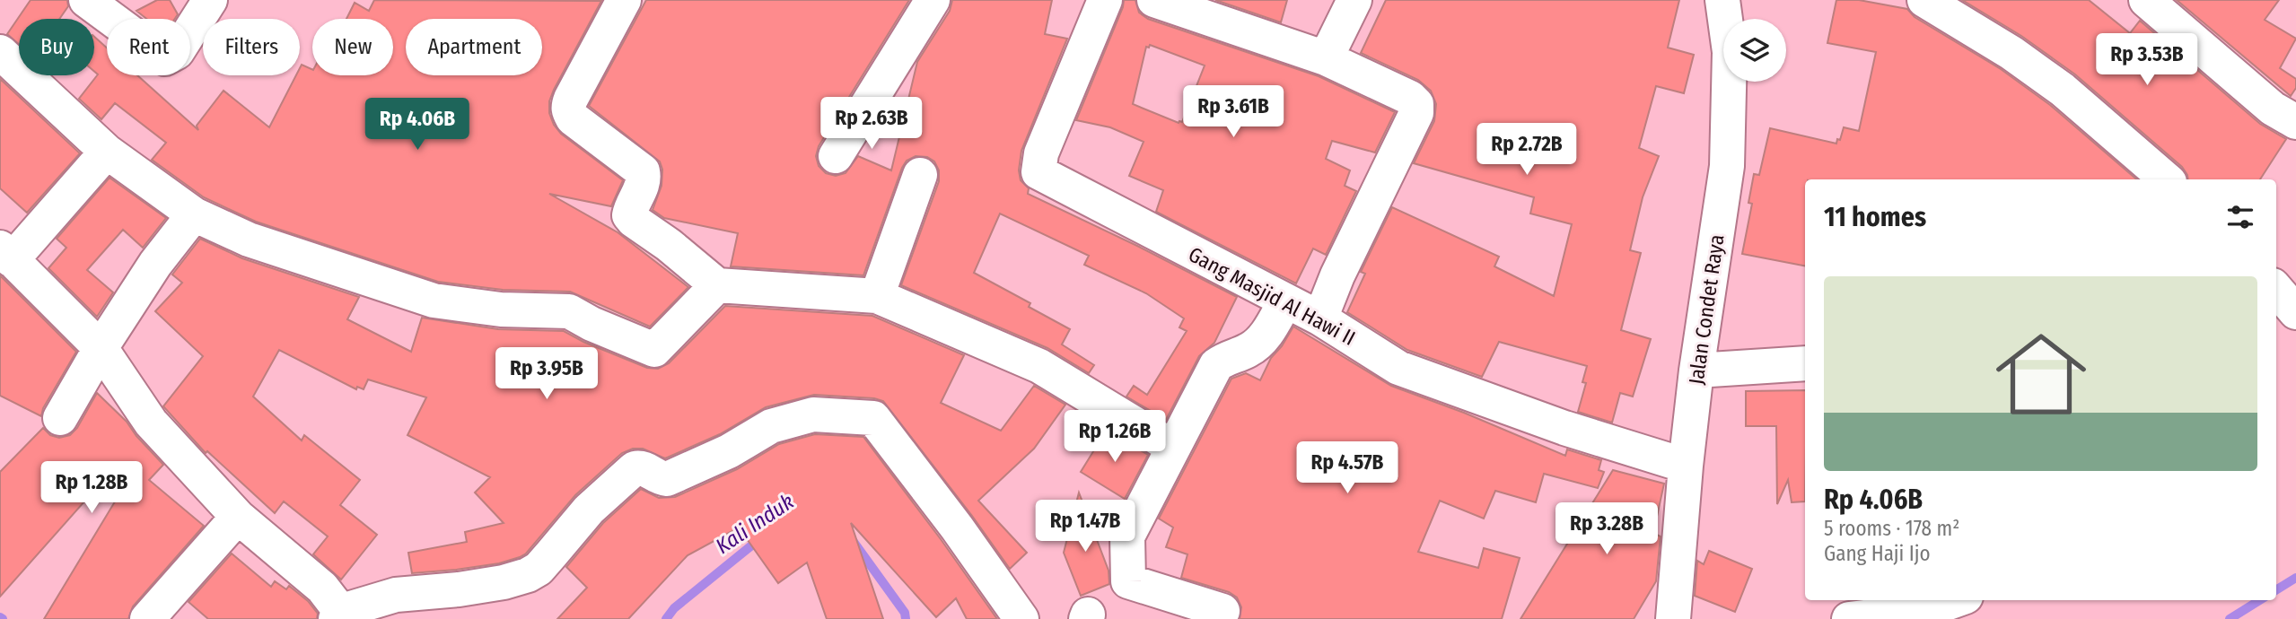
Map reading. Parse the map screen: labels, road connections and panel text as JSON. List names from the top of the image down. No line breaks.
{"streets":{"street":["Gang Masjid Al Hawi II","Jalan Condet Raya"]},"crossings":[["Gang Masjid Al Hawi II","Jalan Condet Raya"]],"water":["Kali Induk"],"page":{"chip":["Buy","Rent","Filters","New","Apartment"],"price":["Rp 3.53B","Rp 3.61B","Rp 2.63B","Rp 4.06B","Rp 2.72B","Rp 3.95B","Rp 1.26B","Rp 4.57B","Rp 1.28B","Rp 1.47B","Rp 3.28B"],"heading":"11 homes","list":[{"name":"Rp 4.06B","note":"5 rooms · 178 m² · Gang Haji Ijo"}]}}
